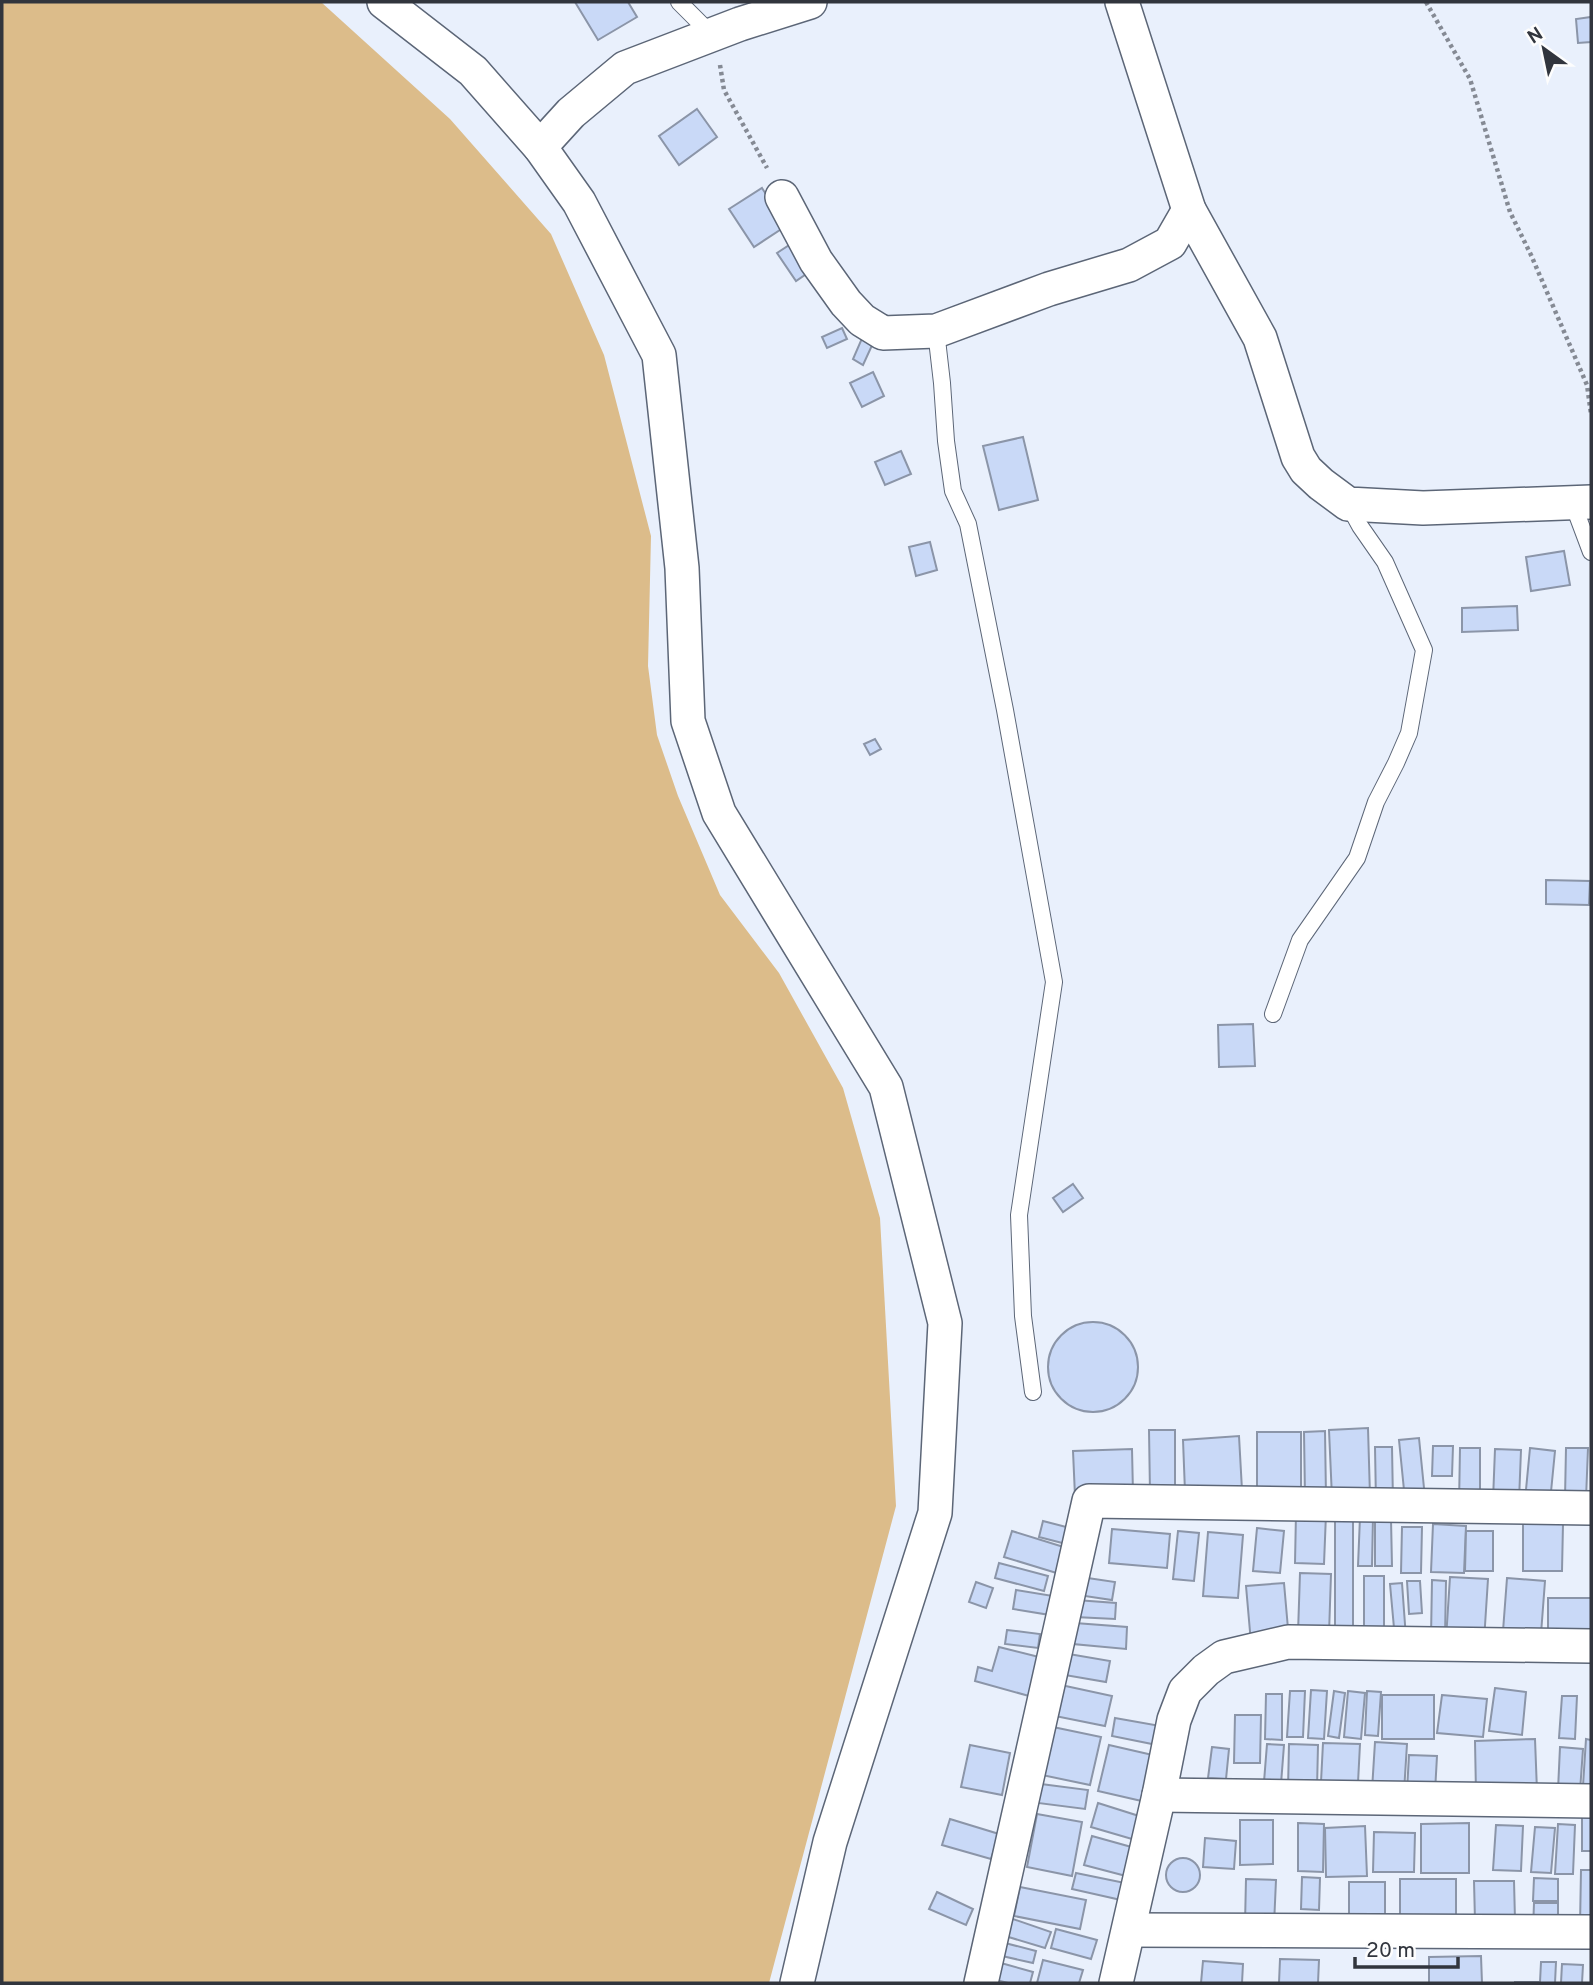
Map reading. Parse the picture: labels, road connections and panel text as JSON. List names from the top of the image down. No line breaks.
{"scale_bar":"20 m","north":"top left"}
